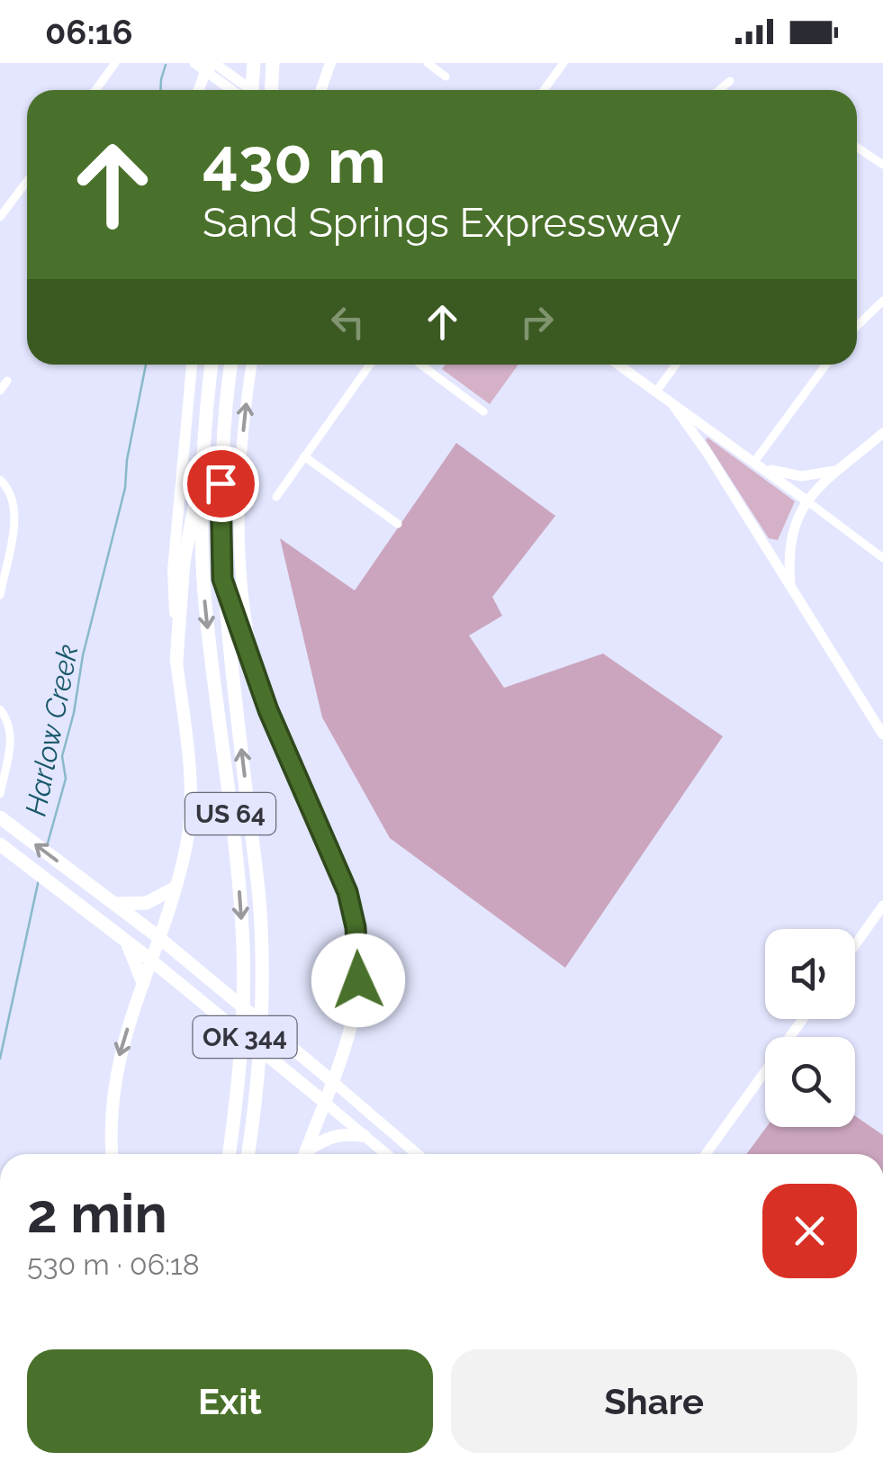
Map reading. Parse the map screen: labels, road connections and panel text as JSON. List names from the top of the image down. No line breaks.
{"streets":{"highway":["US 64","OK 344"]},"water":["Harlow Creek"],"page":{"status":"06:16","turn":["430 m","Sand Springs Expressway"],"heading":["2 min","530 m · 06:18"],"buttons":["Exit","Share"]}}
